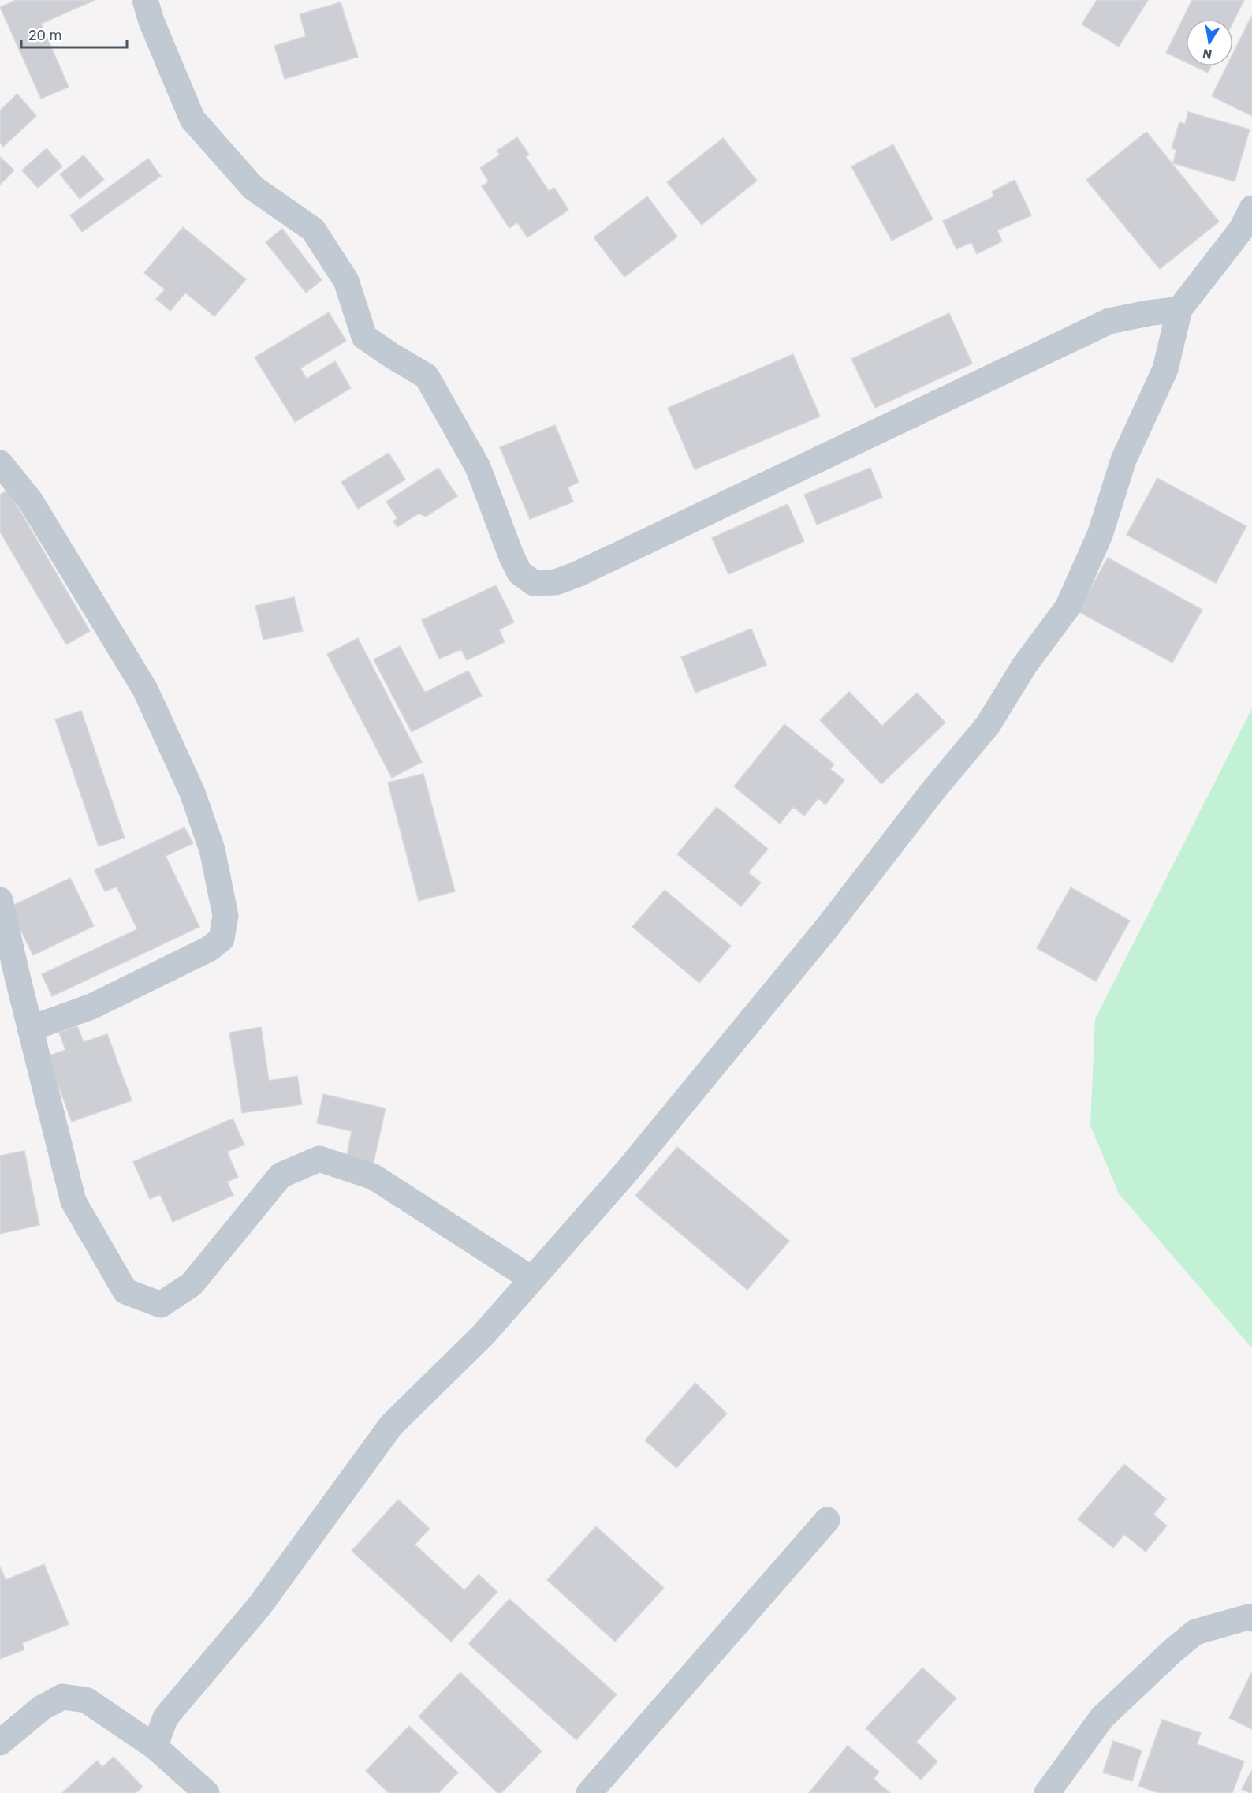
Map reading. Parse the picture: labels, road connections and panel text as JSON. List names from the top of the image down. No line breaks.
{"scale_bar":"20 m","north":"bottom"}
